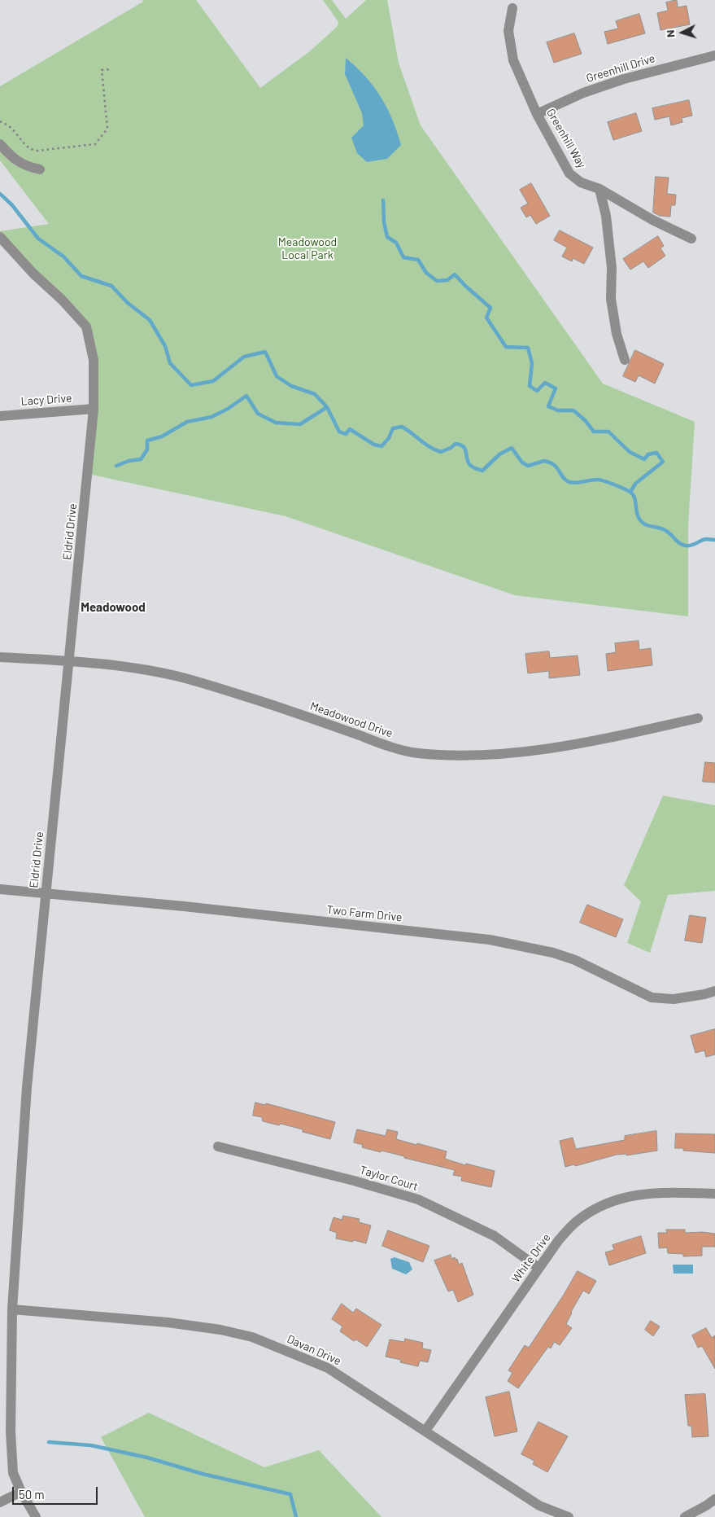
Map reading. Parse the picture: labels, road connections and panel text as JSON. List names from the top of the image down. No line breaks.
{"streets":{"street":["Greenhill Drive","Greenhill Way","Lacy Drive","Eldrid Drive","Meadowood Drive","Two Farm Drive","Taylor Court","White Drive","Davan Drive"]},"crossings":[["Greenhill Drive","Greenhill Way"],["Lacy Drive","Eldrid Drive"],["Eldrid Drive","Meadowood Drive"],["Eldrid Drive","Two Farm Drive"],["Eldrid Drive","Davan Drive"],["Taylor Court","White Drive"],["White Drive","Davan Drive"]],"districts":["Meadowood"],"parks":["Meadowood Local Park"],"scale_bar":"50 m","north":"left"}
